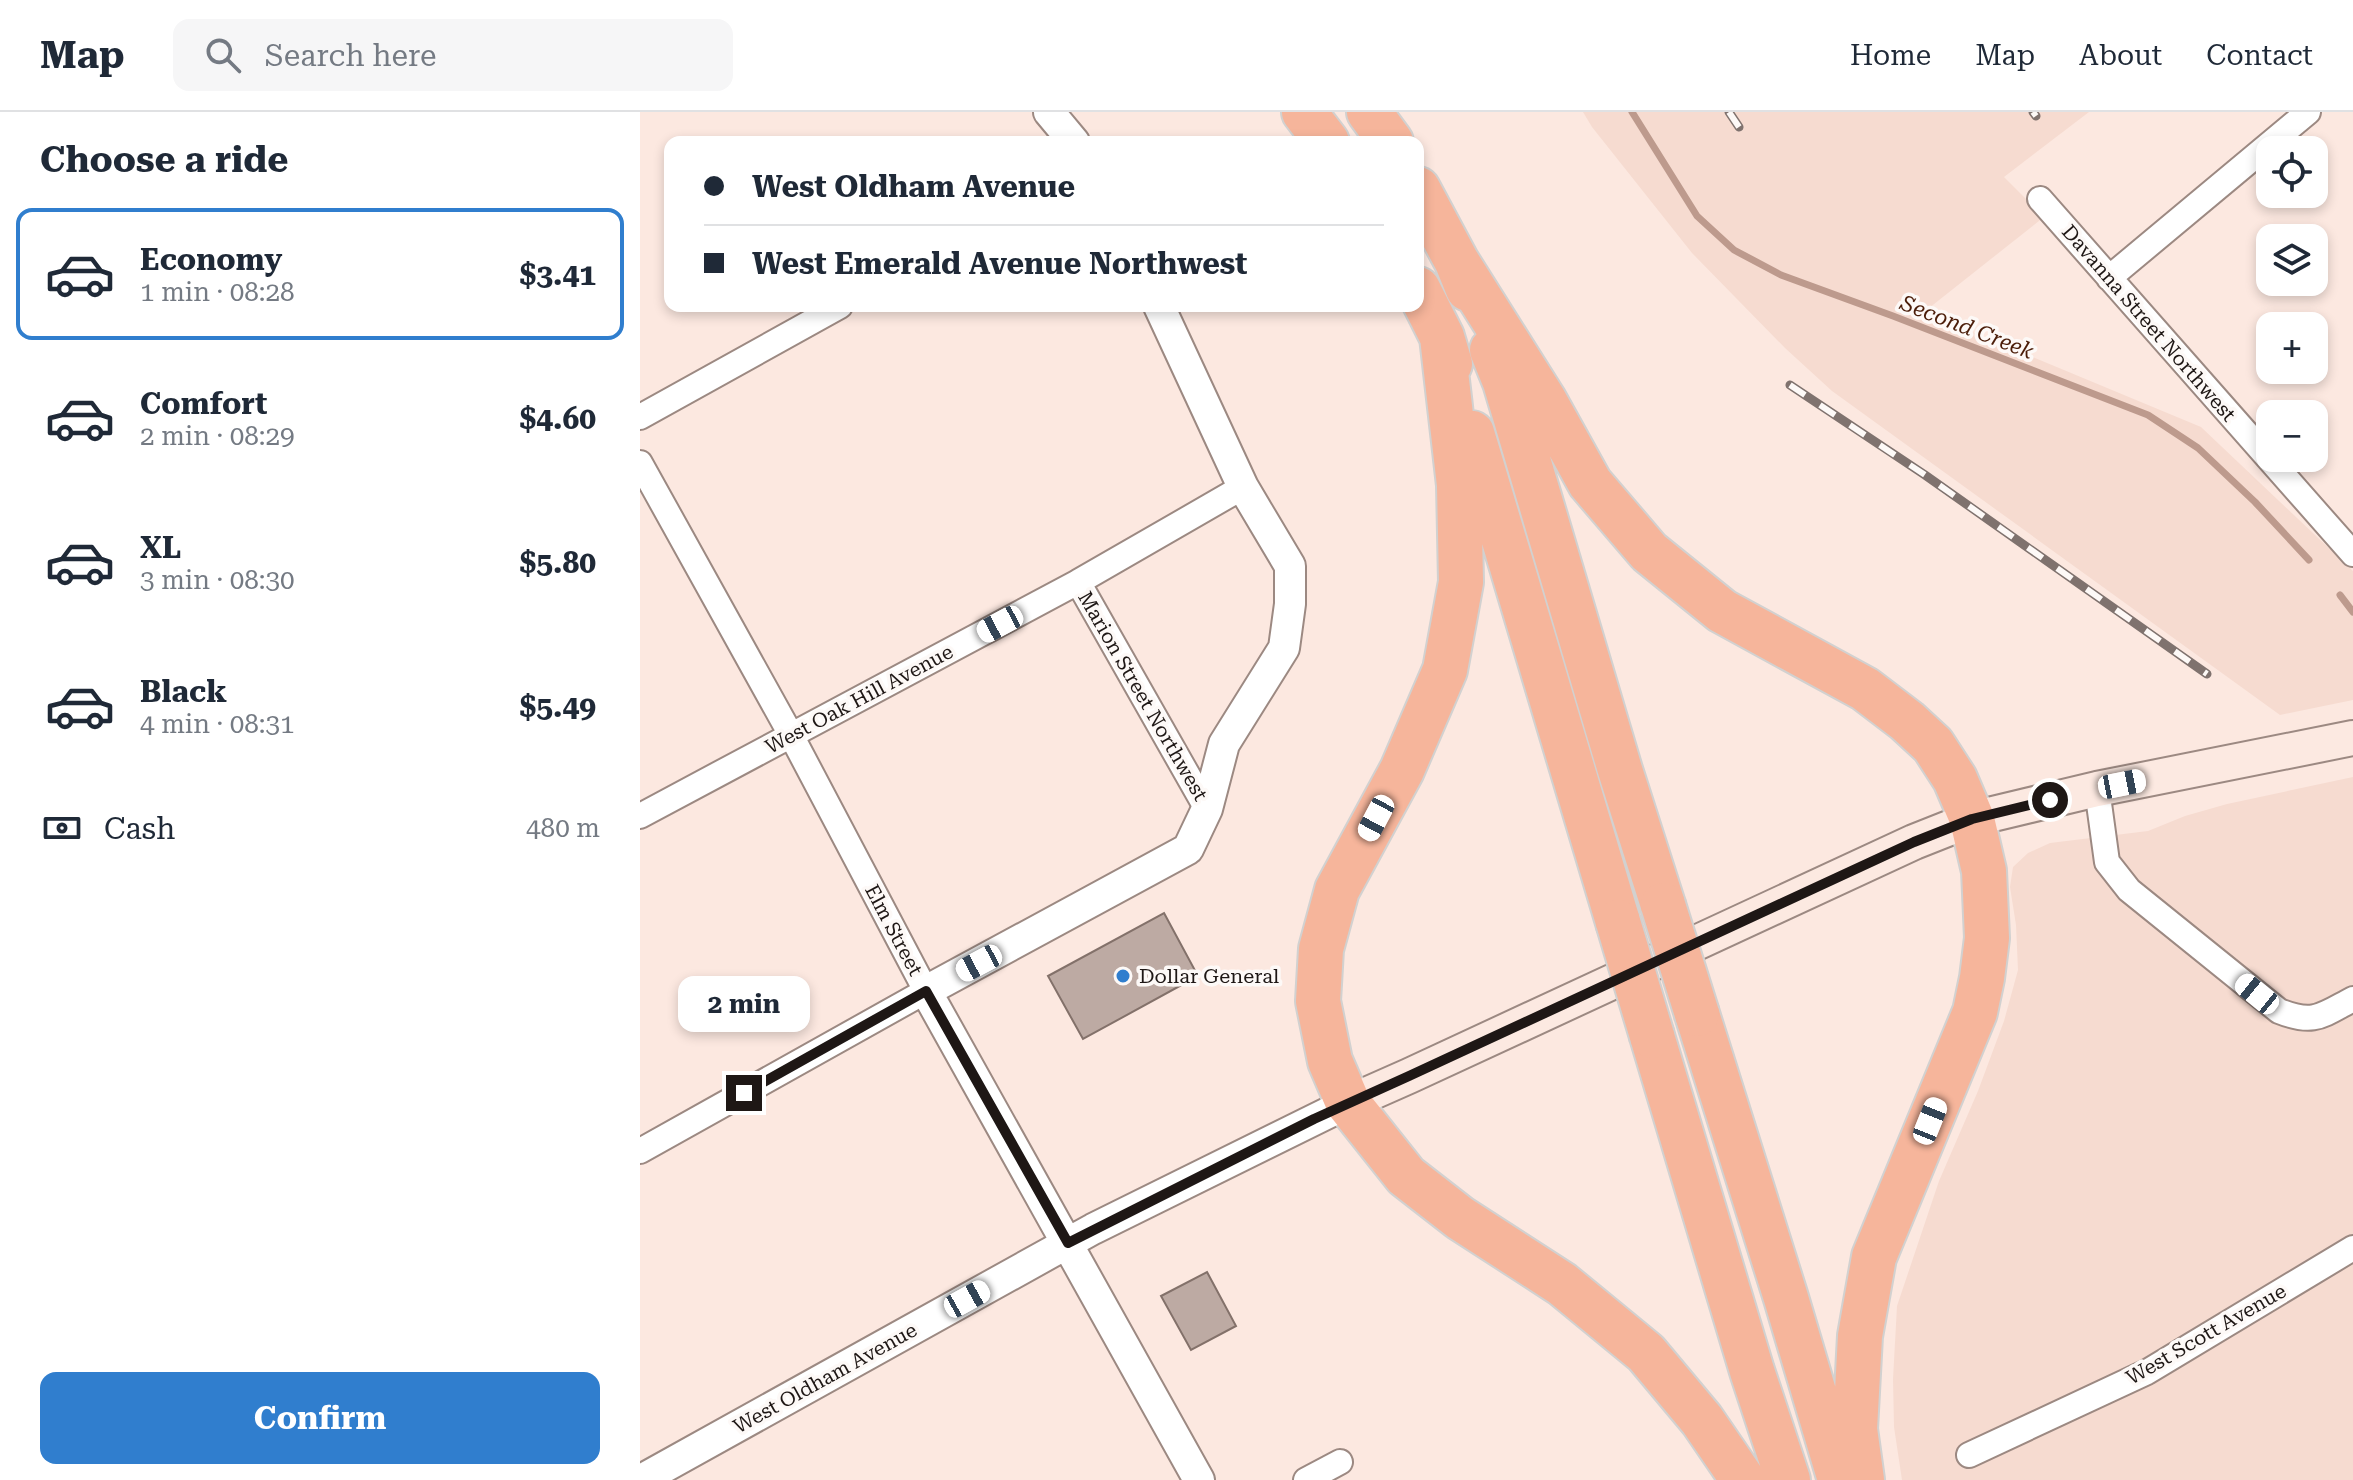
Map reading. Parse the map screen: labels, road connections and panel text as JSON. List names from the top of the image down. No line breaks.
{"streets":{"main road":["West Oldham Avenue"],"street":["Davanna Street Northwest","Marion Street Northwest","West Oak Hill Avenue","Elm Street","West Scott Avenue"]},"crossings":[["Marion Street Northwest","West Oak Hill Avenue"],["Marion Street Northwest","Elm Street"],["West Oak Hill Avenue","Elm Street"],["Elm Street","West Oldham Avenue"]],"water":["Second Creek"],"places":["Dollar General"],"page":{"header":"Map","search":"Search here","nav":["Home","Map","About","Contact"],"heading":"Choose a ride","map_buttons":["+","−"],"banner":["West Oldham Avenue","West Emerald Avenue Northwest"],"list":[{"name":"Economy","note":"1 min · 08:28","value":"$3.41"},{"name":"Comfort","note":"2 min · 08:29","value":"$4.60"},{"name":"XL","note":"3 min · 08:30","value":"$5.80"},{"name":"Black","note":"4 min · 08:31","value":"$5.49"}],"pay":["Cash","480 m"],"bubble":"2 min","buttons":"Confirm"}}
